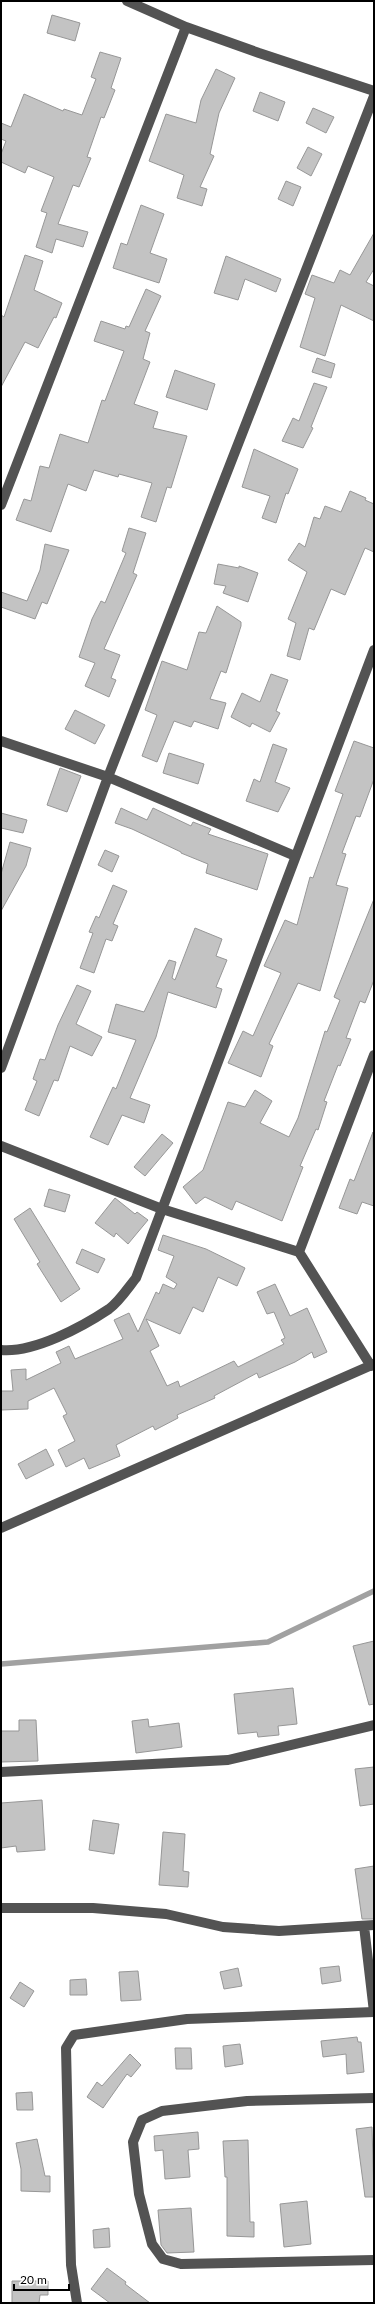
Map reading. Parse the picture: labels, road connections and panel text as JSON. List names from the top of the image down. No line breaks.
{"scale_bar":"20 m"}
